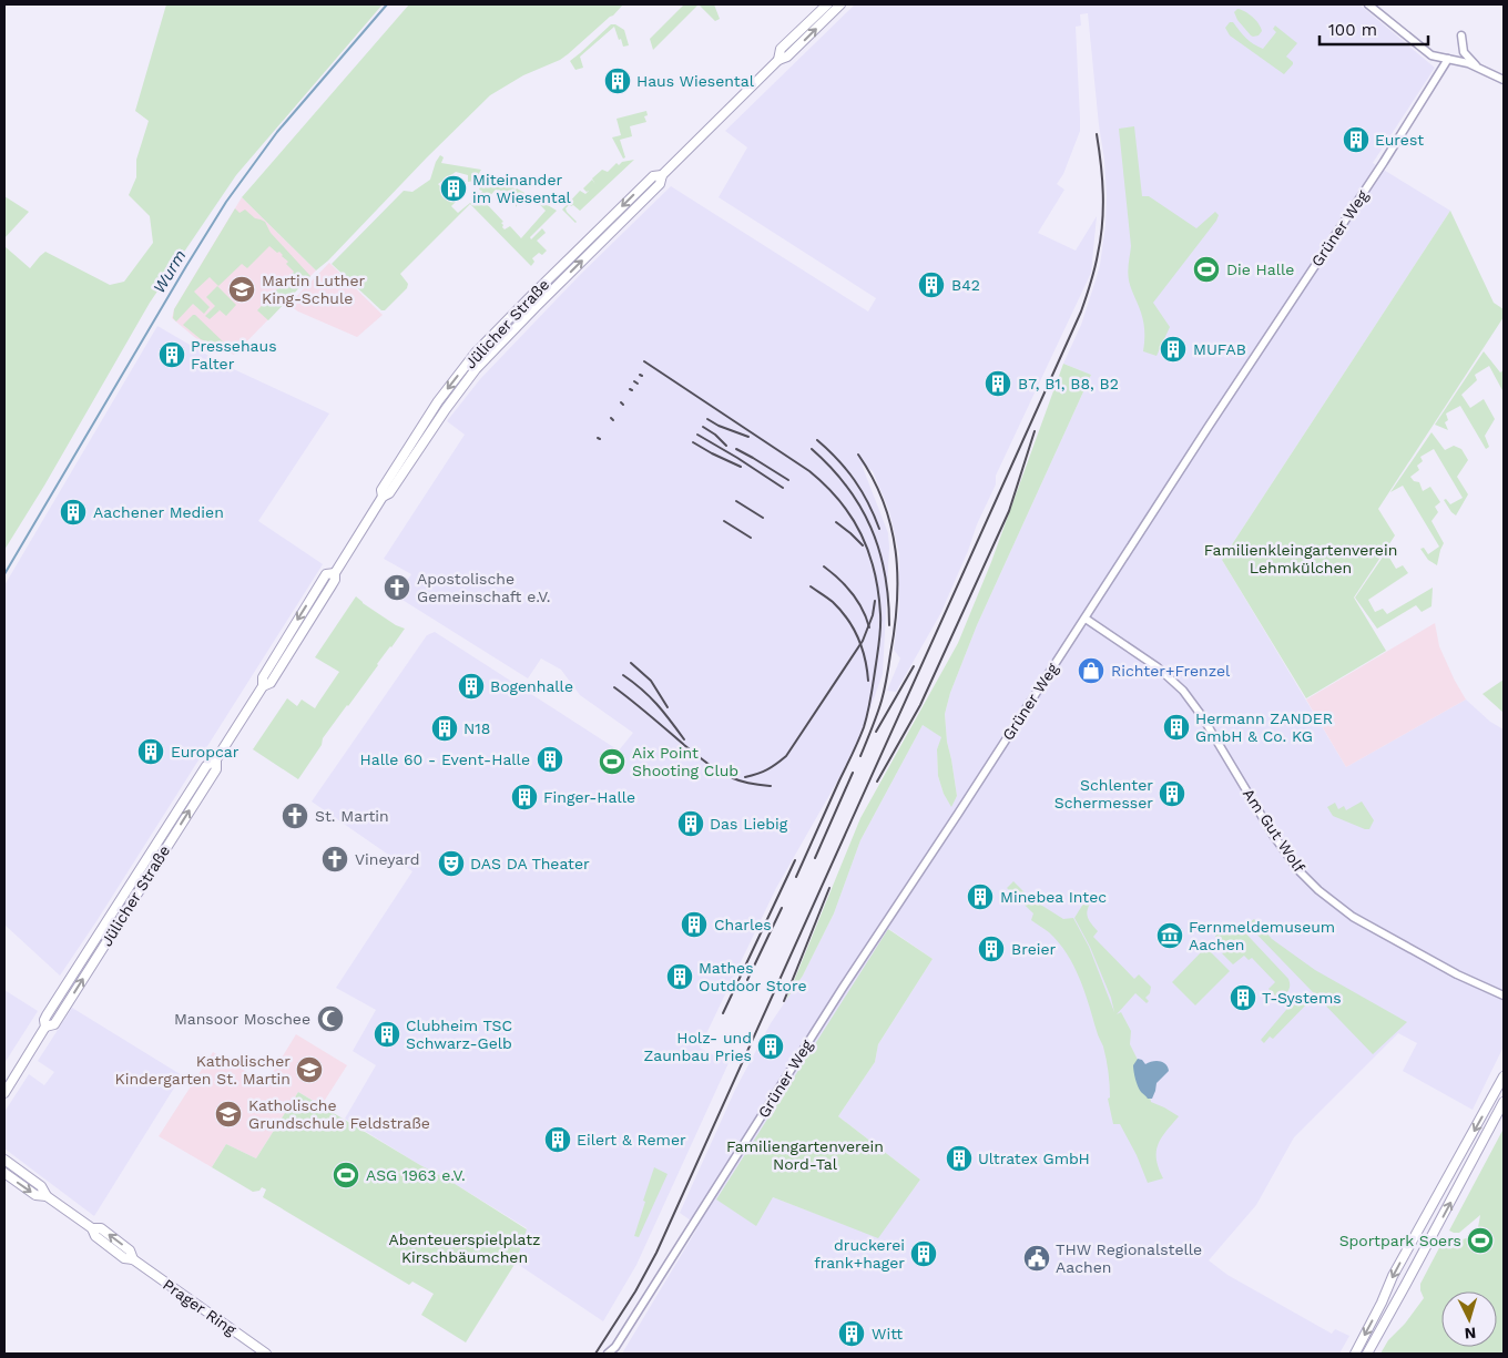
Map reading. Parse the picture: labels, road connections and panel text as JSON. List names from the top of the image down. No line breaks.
{"streets":{"main road":["Jülicher Straße","Prager Ring"],"street":["Grüner Weg","Am Gut Wolf"]},"crossings":[["Grüner Weg","Am Gut Wolf"]],"water":["Wurm"],"parks":["Familienkleingartenverein Lehmkülchen","Familiengartenverein Nord-Tal","Abenteuerspielplatz Kirschbäumchen"],"places":{"building":["Haus Wiesental","Eurest","Miteinander im Wiesental","B42","MUFAB","Pressehaus Falter","B7, B1, B8, B2","Aachener Medien","Bogenhalle","Hermann ZANDER GmbH & Co. KG","N18","Europcar","Halle 60 - Event-Halle","Schlenter Schermesser","Finger-Halle","Das Liebig","Minebea Intec","Charles","Breier","Mathes Outdoor Store","T-Systems","Clubheim TSC Schwarz-Gelb","Holz- und Zaunbau Pries","Eilert & Remer","Ultratex GmbH","druckerei frank+hager","Witt"],"sports":["Die Halle","Aix Point Shooting Club","ASG 1963 e.V.","Sportpark Soers"],"school or university":["Martin Luther King-Schule","Katholischer Kindergarten St. Martin","Katholische Grundschule Feldstraße"],"church":["Apostolische Gemeinschaft e.V.","St. Martin","Vineyard"],"shop":["Richter+Frenzel"],"theatre":["DAS DA Theater"],"museum":["Fernmeldemuseum Aachen"],"mosque":["Mansoor Moschee"],"public building":["THW Regionalstelle Aachen"]},"scale_bar":"100 m","north":"bottom"}
